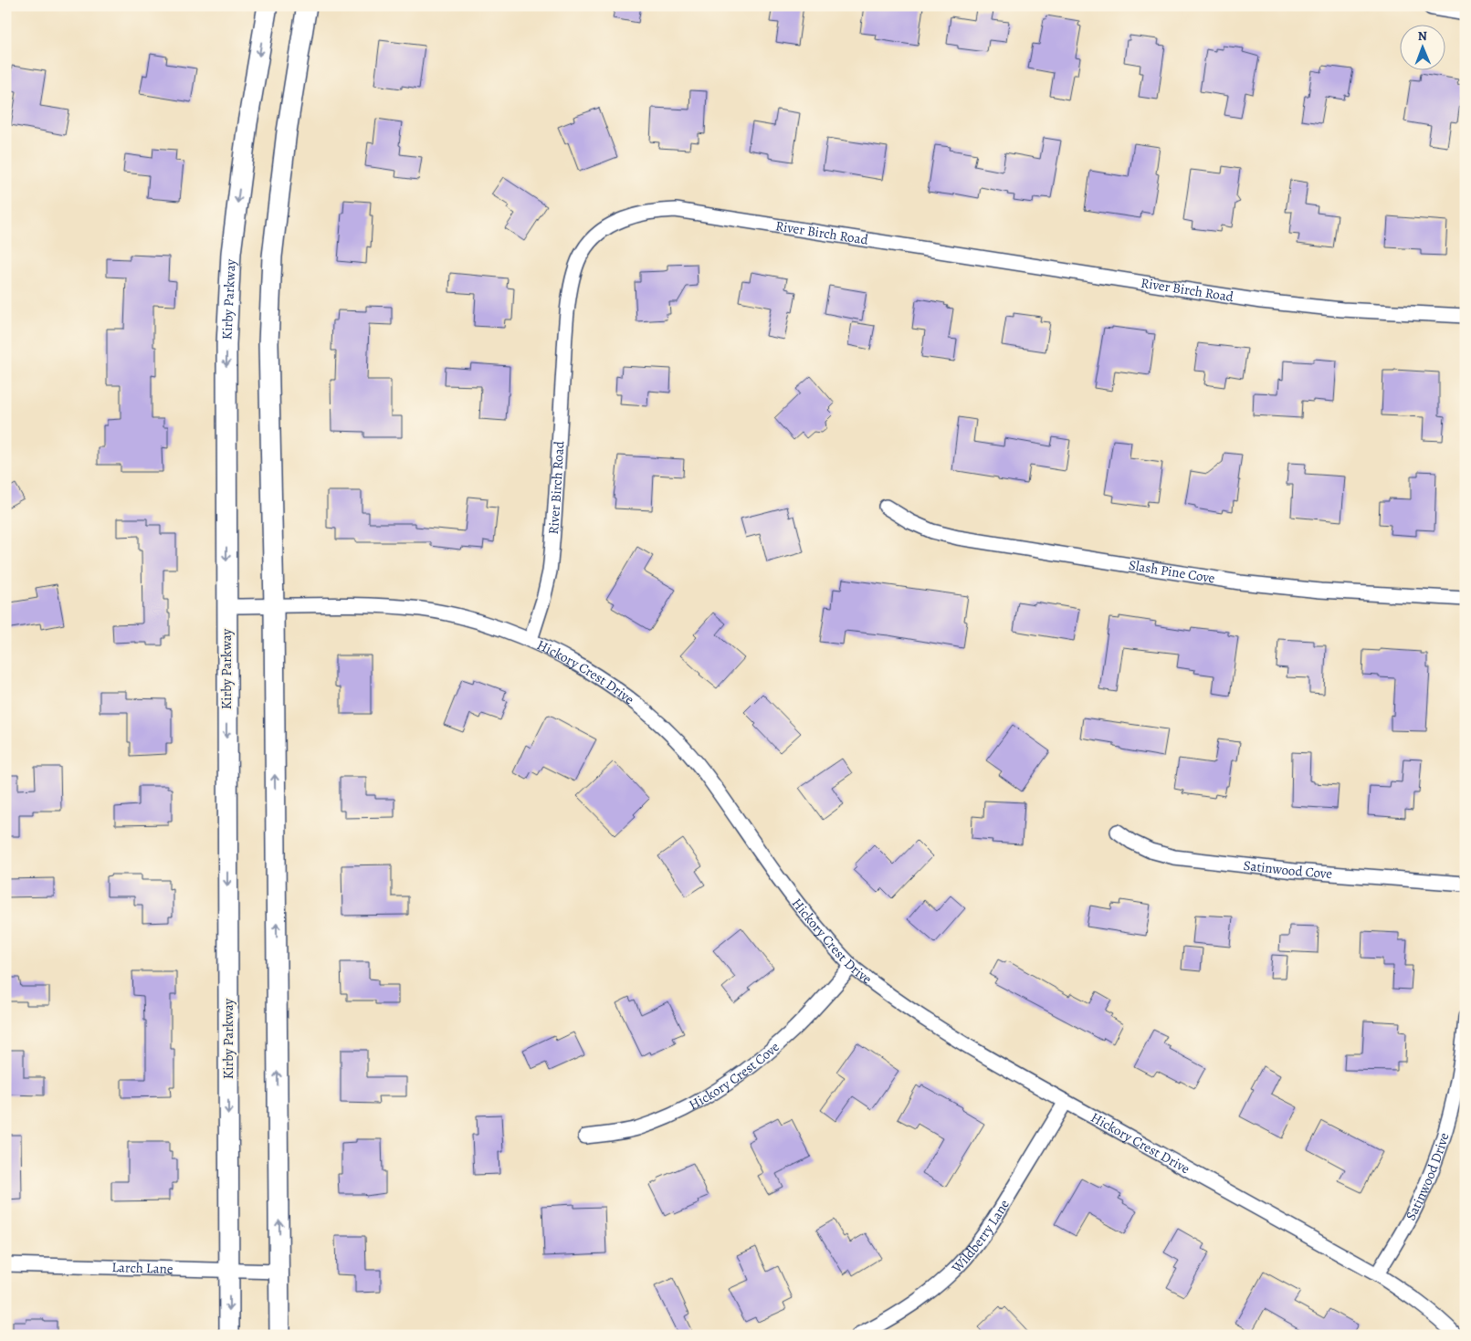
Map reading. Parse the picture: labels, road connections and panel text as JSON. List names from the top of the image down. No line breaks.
{"streets":{"main road":["Kirby Parkway"],"street":["River Birch Road","Slash Pine Cove","Hickory Crest Drive","Satinwood Cove","Hickory Crest Cove","Satinwood Drive","Wildberry Lane","Larch Lane"]},"crossings":[["River Birch Road","Hickory Crest Drive"],["Kirby Parkway","Hickory Crest Drive"],["Kirby Parkway","Larch Lane"],["Hickory Crest Drive","Hickory Crest Cove"],["Hickory Crest Drive","Satinwood Drive"],["Hickory Crest Drive","Wildberry Lane"]],"north":"top"}
